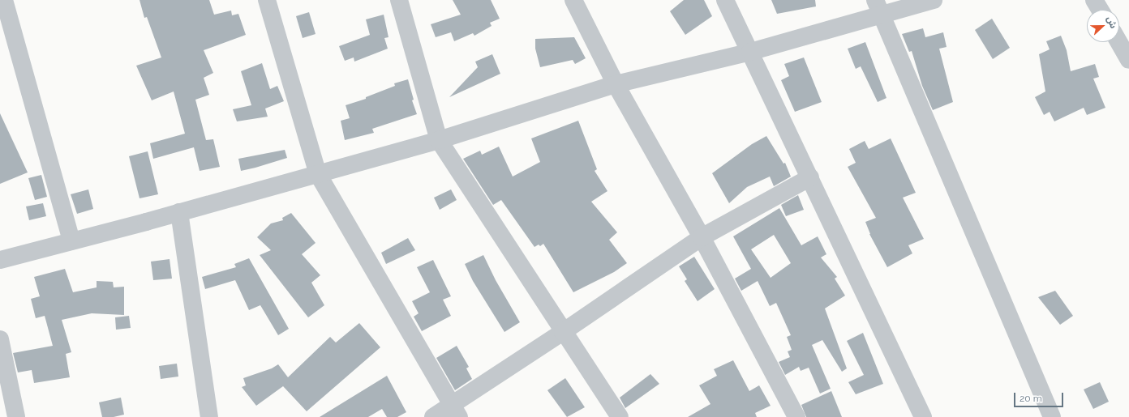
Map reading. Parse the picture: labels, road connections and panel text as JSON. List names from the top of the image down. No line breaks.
{"scale_bar":"20 m","north":"right"}
